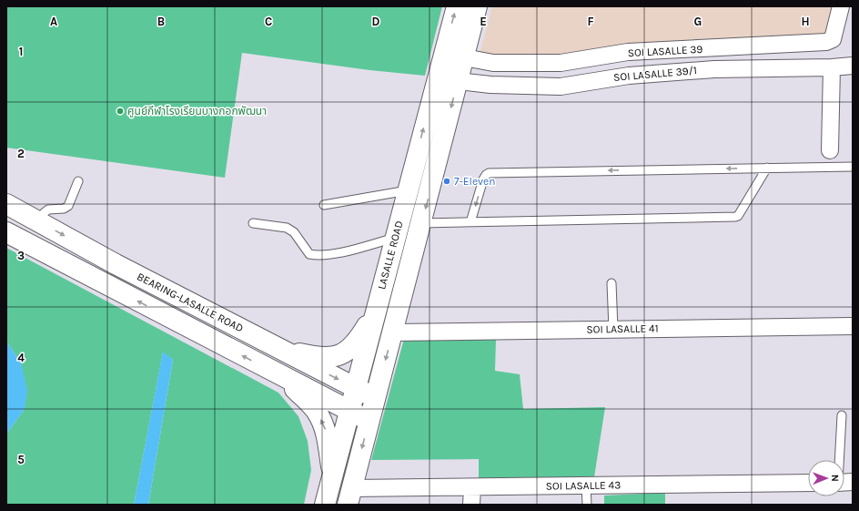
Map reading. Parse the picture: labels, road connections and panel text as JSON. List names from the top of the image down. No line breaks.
{"streets":{"street":["SOI LASALLE 39","SOI LASALLE 39/1","LASALLE ROAD","BEARING-LASALLE ROAD","SOI LASALLE 41","SOI LASALLE 43"]},"crossings":[["SOI LASALLE 39","LASALLE ROAD"],["SOI LASALLE 39/1","LASALLE ROAD"],["LASALLE ROAD","BEARING-LASALLE ROAD"],["LASALLE ROAD","SOI LASALLE 41"],["LASALLE ROAD","SOI LASALLE 43"]],"places":["ศูนย์กีฬาโรงเรียนบางกอกพัฒนา","7-Eleven"],"north":"right","grid":{"columns":["A","B","C","D","E","F","G","H"],"rows":["1","2","3","4","5"]}}
